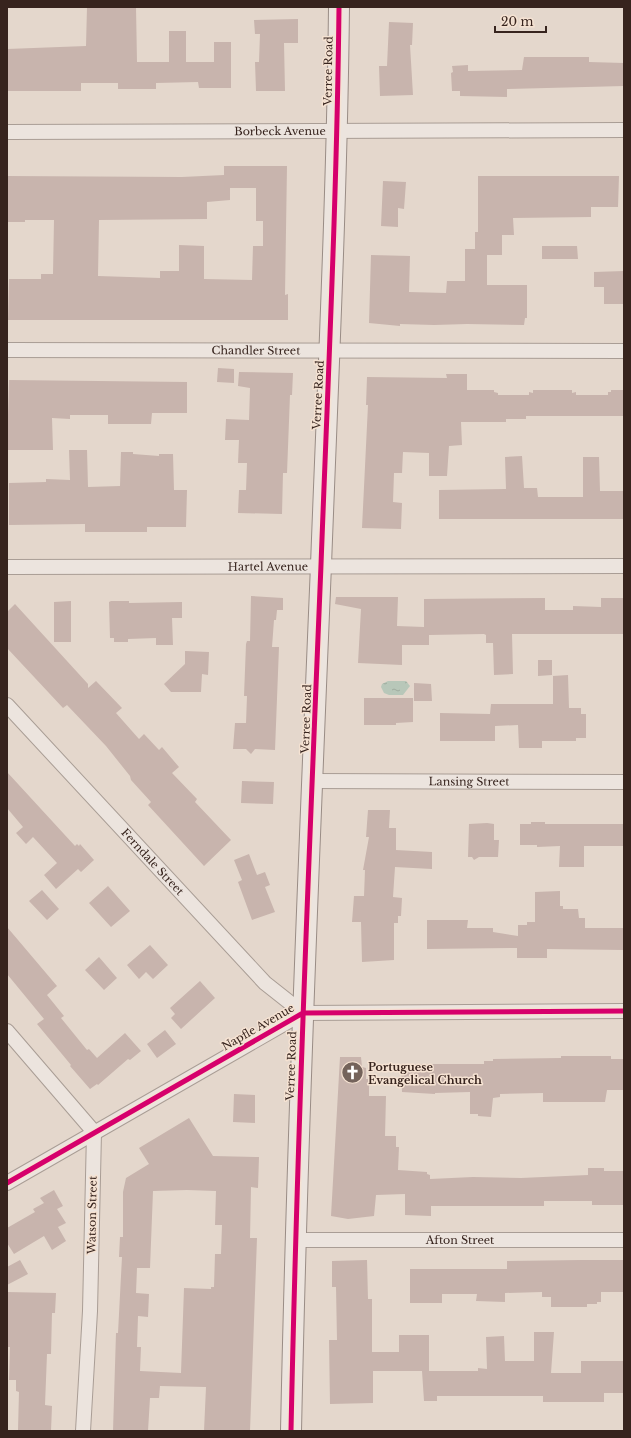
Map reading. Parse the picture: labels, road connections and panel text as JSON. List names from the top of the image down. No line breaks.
{"streets":{"main road":["Verree Road"],"street":["Borbeck Avenue","Chandler Street","Hartel Avenue","Lansing Street","Ferndale Street","Napfle Avenue","Watson Street","Afton Street"]},"crossings":[["Verree Road","Borbeck Avenue"],["Verree Road","Chandler Street"],["Verree Road","Hartel Avenue"],["Verree Road","Lansing Street"],["Verree Road","Ferndale Street"],["Verree Road","Napfle Avenue"],["Verree Road","Afton Street"],["Ferndale Street","Napfle Avenue"],["Napfle Avenue","Watson Street"]],"places":{"church":["Portuguese Evangelical Church"]},"scale_bar":"20 m"}
